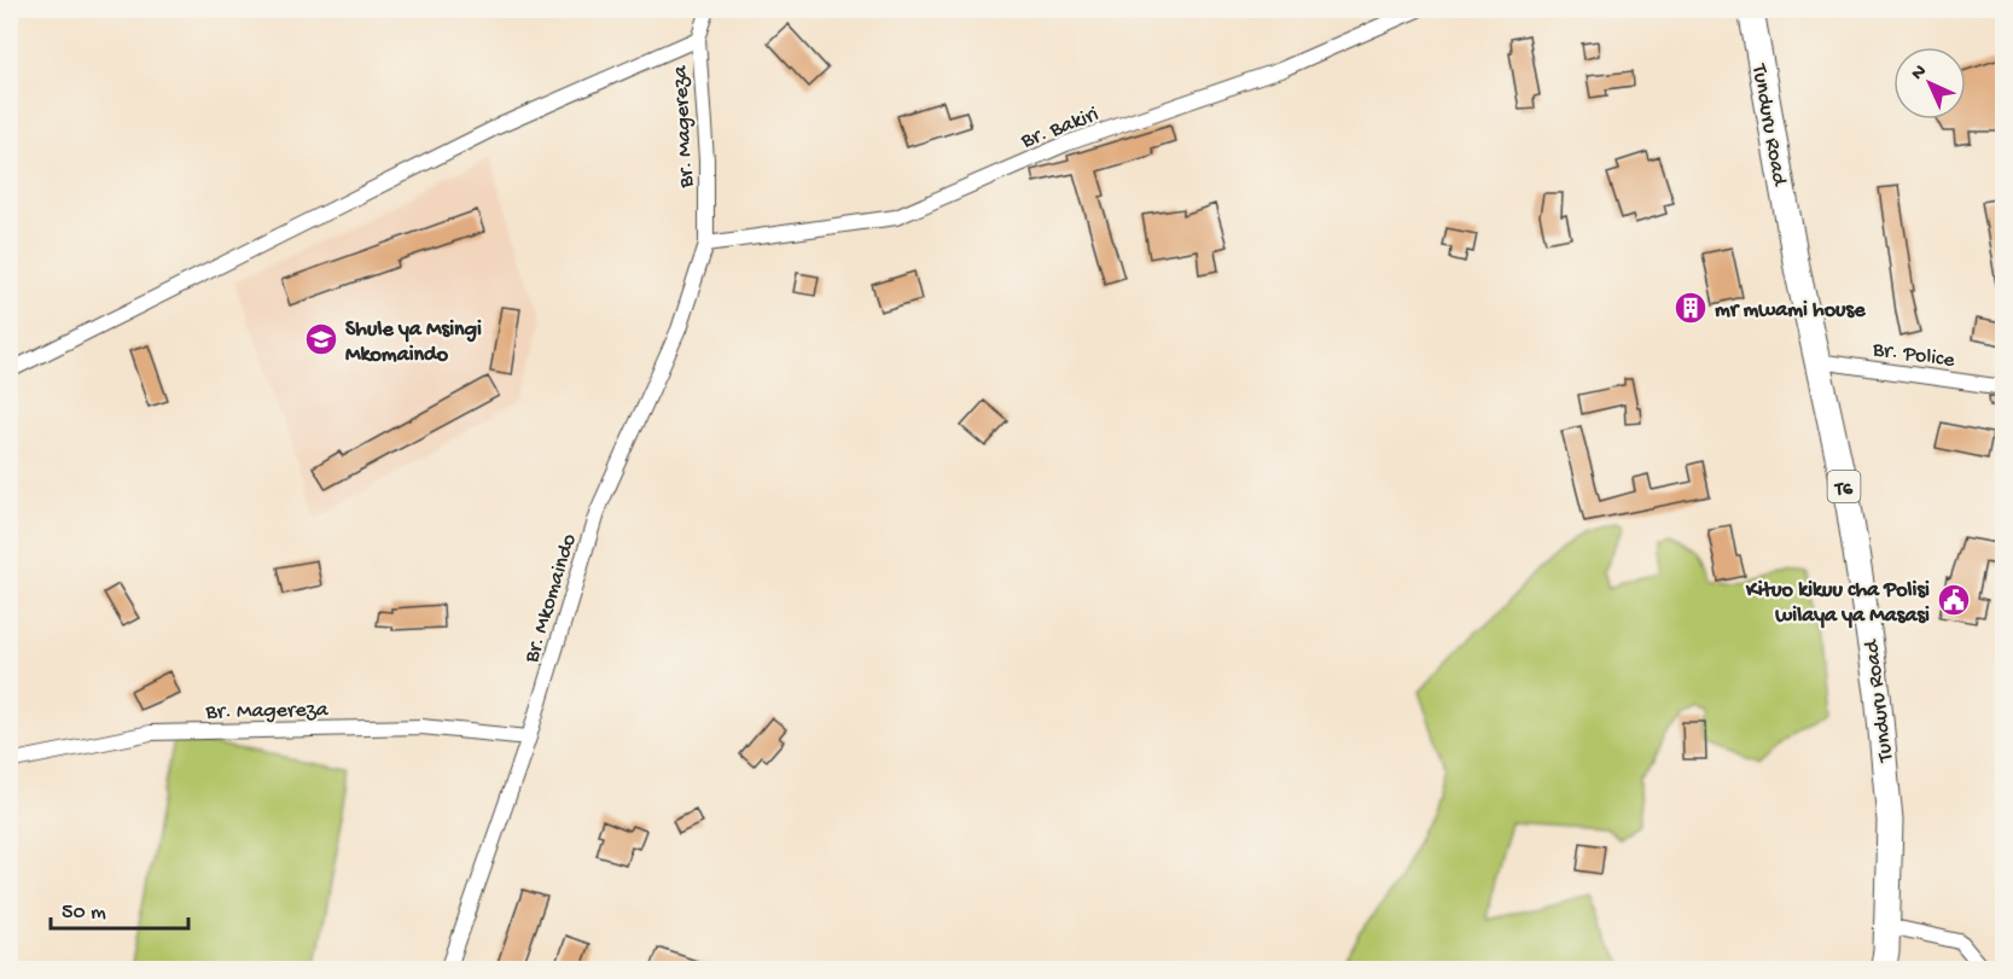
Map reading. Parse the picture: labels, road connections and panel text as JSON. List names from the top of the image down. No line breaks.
{"streets":{"highway":["Tunduru Road","T6"],"street":["Br. Bakiri","Br. Magereza","Br. Police","Br. Mkomaindo"]},"crossings":[["Tunduru Road","Br. Police"],["Br. Bakiri","Br. Magereza"],["Br. Bakiri","Br. Mkomaindo"],["Br. Magereza","Br. Mkomaindo"]],"places":{"building":["mr mwami house"],"school or university":["Shule ya Msingi Mkomaindo"],"public building":["Kituo kikuu cha Polisi wilaya ya Masasi"]},"scale_bar":"50 m","north":"top left"}
